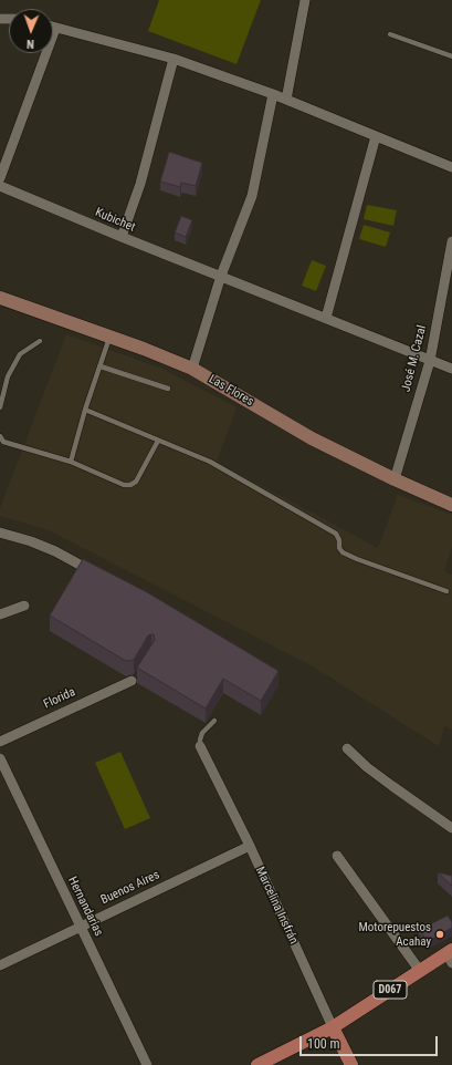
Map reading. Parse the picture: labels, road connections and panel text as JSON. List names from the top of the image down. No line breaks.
{"streets":{"main road":["Marcelina Insfrán","D067"],"street":["Kubichet","José M. Cazal","Las Flores","Florida","Buenos Aires","Hernandarias"]},"crossings":[["Kubichet","José M. Cazal"],["José M. Cazal","Las Flores"],["Buenos Aires","Marcelina Insfrán"],["Buenos Aires","Hernandarias"],["Marcelina Insfrán","D067"]],"places":["Motorepuestos Acahay"],"scale_bar":"100 m","north":"bottom"}
